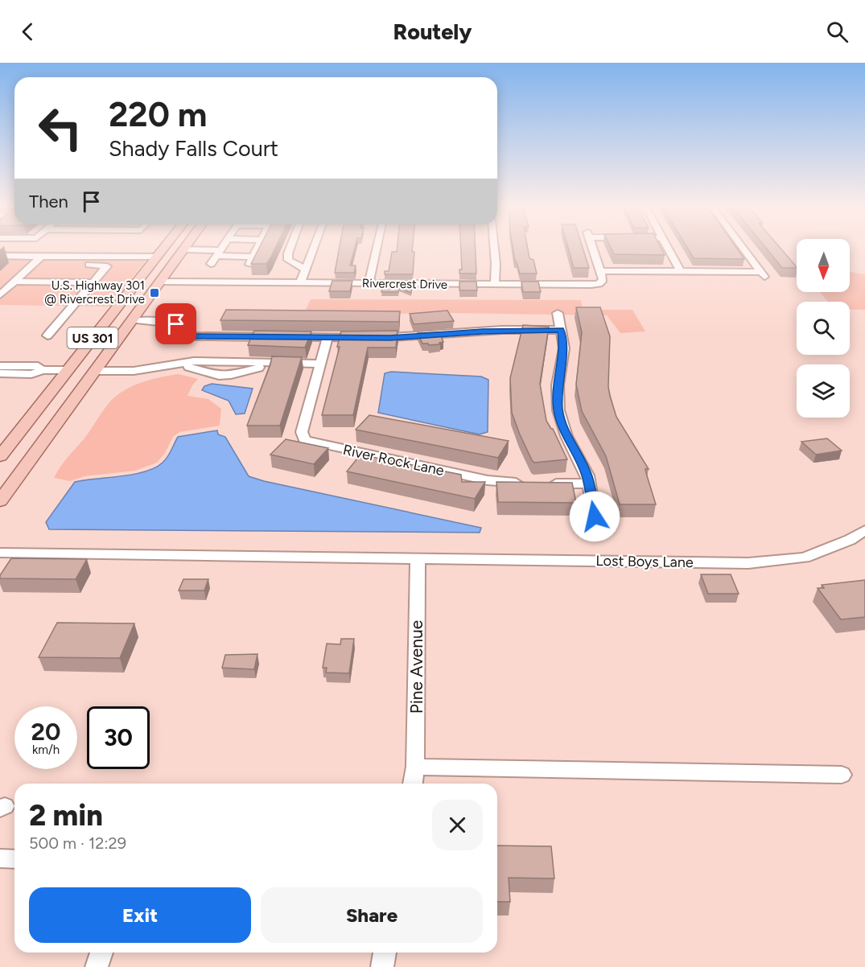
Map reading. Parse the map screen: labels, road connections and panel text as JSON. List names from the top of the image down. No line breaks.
{"streets":{"main road":["US 301"],"street":["Rivercrest Drive","River Rock Lane","Lost Boys Lane","Pine Avenue"]},"crossings":[["Rivercrest Drive","US 301"],["Lost Boys Lane","Pine Avenue"]],"places":{"transit":["U.S. Highway 301 @ Rivercrest Drive"]},"north":"bottom","page":{"header":"Routely","turn":["220 m","Shady Falls Court"],"then":"Then","speed":"20 km/h","limit":"30","heading":["2 min","500 m · 12:29"],"buttons":["Exit","Share"]}}
